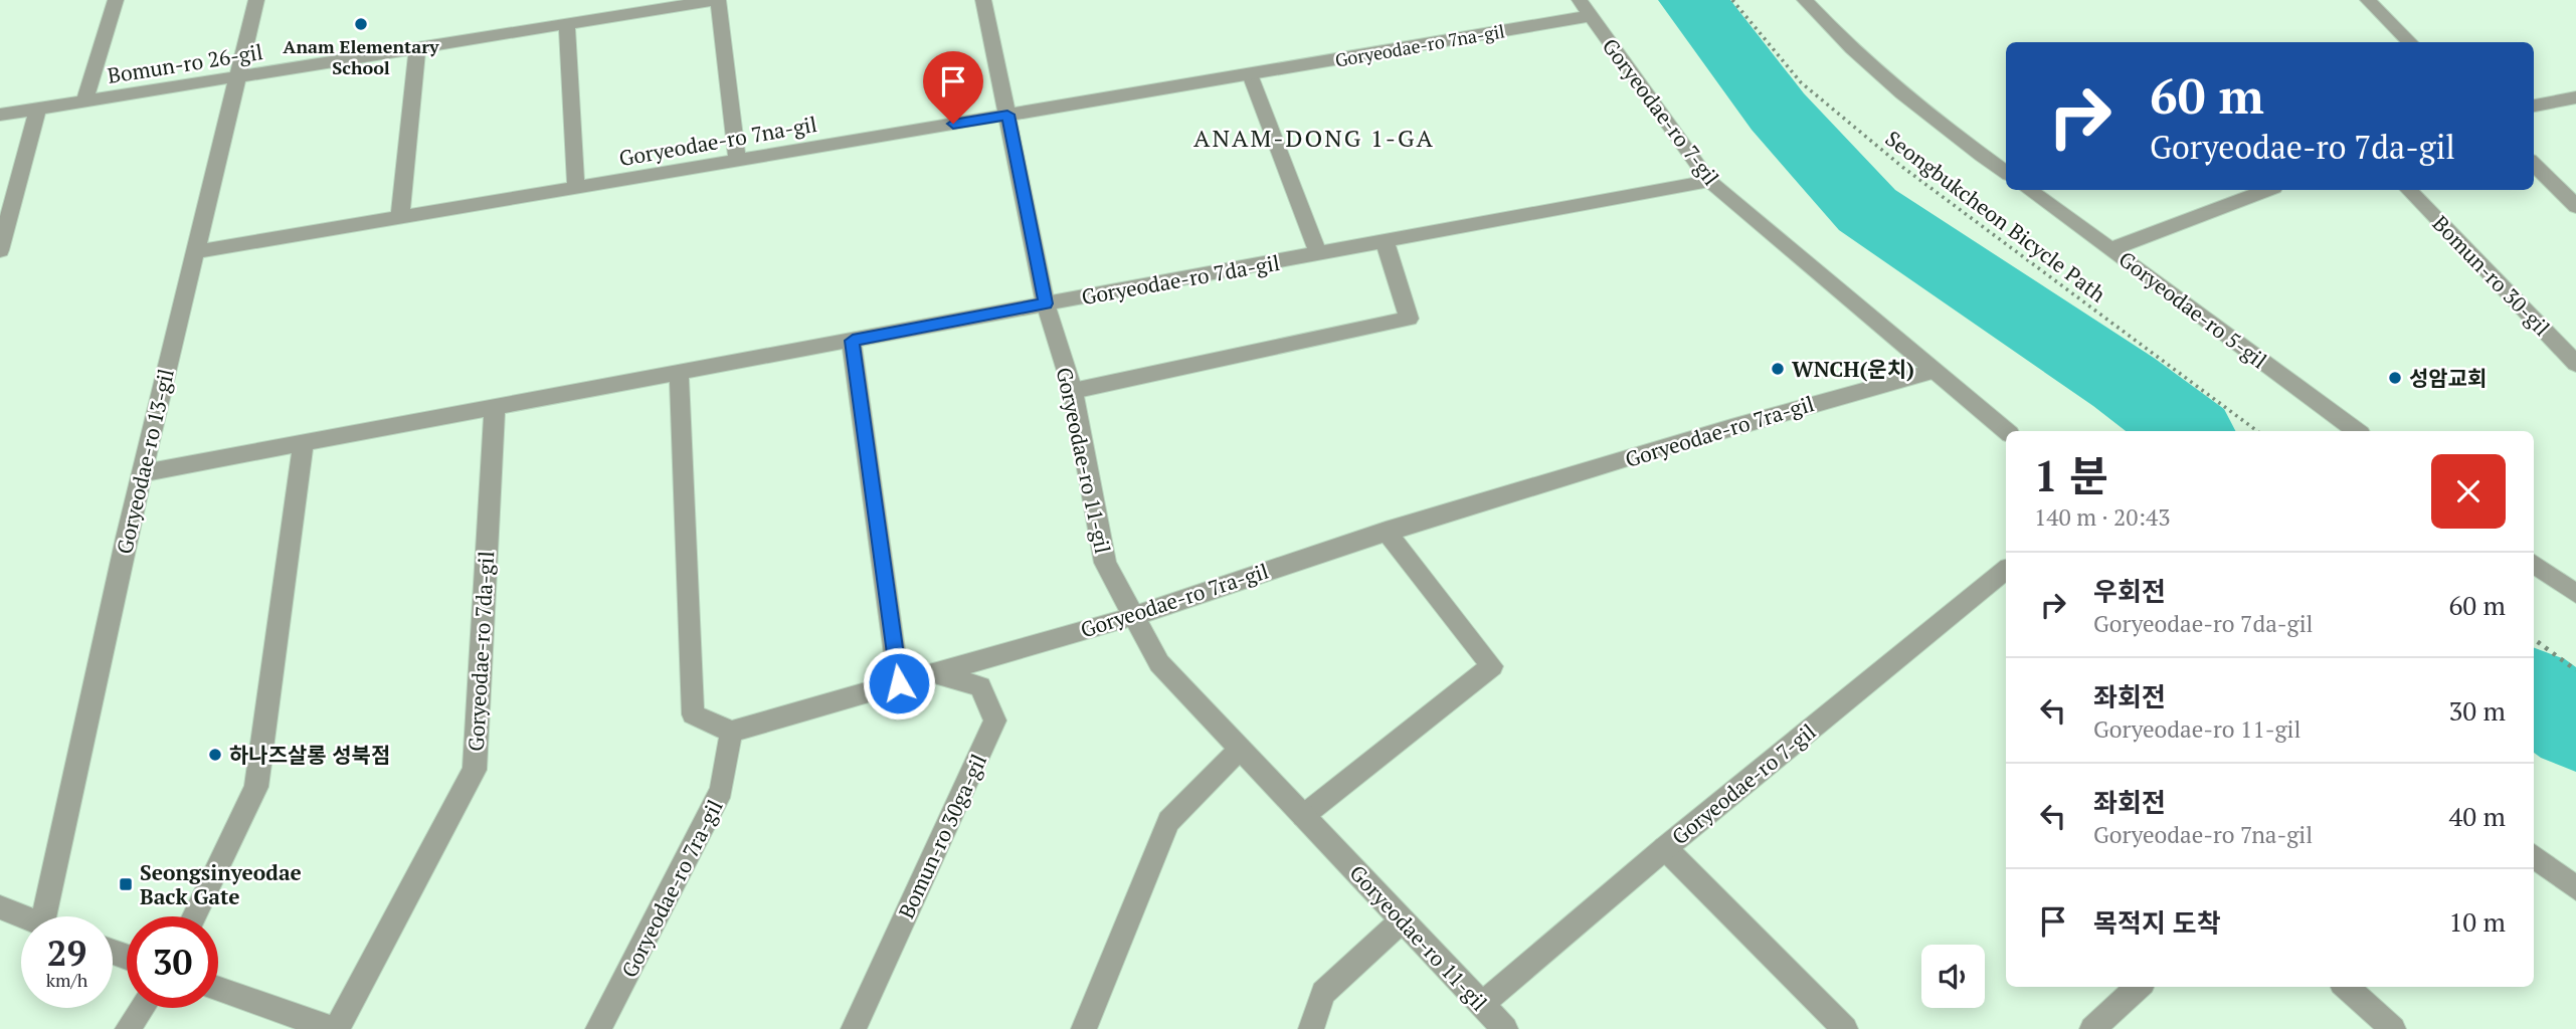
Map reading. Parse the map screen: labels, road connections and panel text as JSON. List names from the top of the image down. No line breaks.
{"streets":{"street":["Goryeodae-ro 7na-gil","Bomun-ro 26-gil","Goryeodae-ro 7-gil","Bomun-ro 30-gil","Goryeodae-ro 7da-gil","Goryeodae-ro 5-gil","Goryeodae-ro 7ra-gil","Goryeodae-ro 11-gil","Goryeodae-ro 13-gil","Bomun-ro 30ga-gil"],"path":["Seongbukcheon Bicycle Path"]},"crossings":[["Goryeodae-ro 7na-gil","Bomun-ro 26-gil"],["Goryeodae-ro 7na-gil","Goryeodae-ro 7-gil"],["Goryeodae-ro 7na-gil","Goryeodae-ro 11-gil"],["Goryeodae-ro 7na-gil","Goryeodae-ro 13-gil"],["Bomun-ro 26-gil","Goryeodae-ro 13-gil"],["Goryeodae-ro 7-gil","Goryeodae-ro 7da-gil"],["Goryeodae-ro 7-gil","Goryeodae-ro 7ra-gil"],["Goryeodae-ro 7-gil","Goryeodae-ro 11-gil"],["Goryeodae-ro 7da-gil","Goryeodae-ro 11-gil"],["Goryeodae-ro 7da-gil","Goryeodae-ro 13-gil"],["Goryeodae-ro 7ra-gil","Goryeodae-ro 11-gil"],["Goryeodae-ro 7ra-gil","Bomun-ro 30ga-gil"]],"districts":["ANAM-DONG 1-GA"],"places":{"other":["Anam Elementary School","WNCH(운치)","성암교회","하나즈살롱 성북점"],"transit":["Seongsinyeodae Back Gate"]},"page":{"turn":["60 m","Goryeodae-ro 7da-gil"],"heading":["1 분","140 m · 20:43"],"list":[{"name":"우회전","note":"Goryeodae-ro 7da-gil","value":"60 m"},{"name":"좌회전","note":"Goryeodae-ro 11-gil","value":"30 m"},{"name":"좌회전","note":"Goryeodae-ro 7na-gil","value":"40 m"},{"name":"목적지 도착","value":"10 m"}],"speed":"29 km/h","limit":"30"}}
